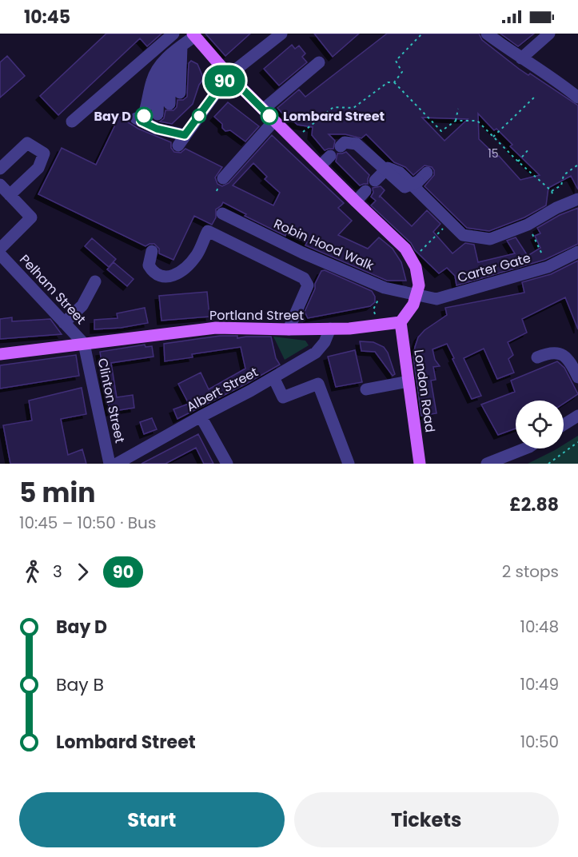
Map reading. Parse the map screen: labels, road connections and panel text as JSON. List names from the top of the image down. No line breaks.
{"streets":{"main road":["Portland Street","London Road"],"street":["Robin Hood Walk","Carter Gate","Pelham Street","Albert Street","Clinton Street"]},"crossings":[["Robin Hood Walk","Carter Gate"],["Pelham Street","Portland Street"],["Pelham Street","Clinton Street"],["Portland Street","Albert Street"],["Portland Street","London Road"],["Portland Street","Clinton Street"]],"places":["Bay D","Lombard Street"],"lines":["bus line 90"],"house_numbers":["15"],"page":{"status":"10:45","on_map":"90","heading":["5 min","10:45 – 10:50 · Bus","£2.88"],"legs":["3","90","2 stops"],"list":[{"name":"Bay D","value":"10:48"},{"name":"Bay B","value":"10:49"},{"name":"Lombard Street","value":"10:50"}],"buttons":["Start","Tickets"]}}
